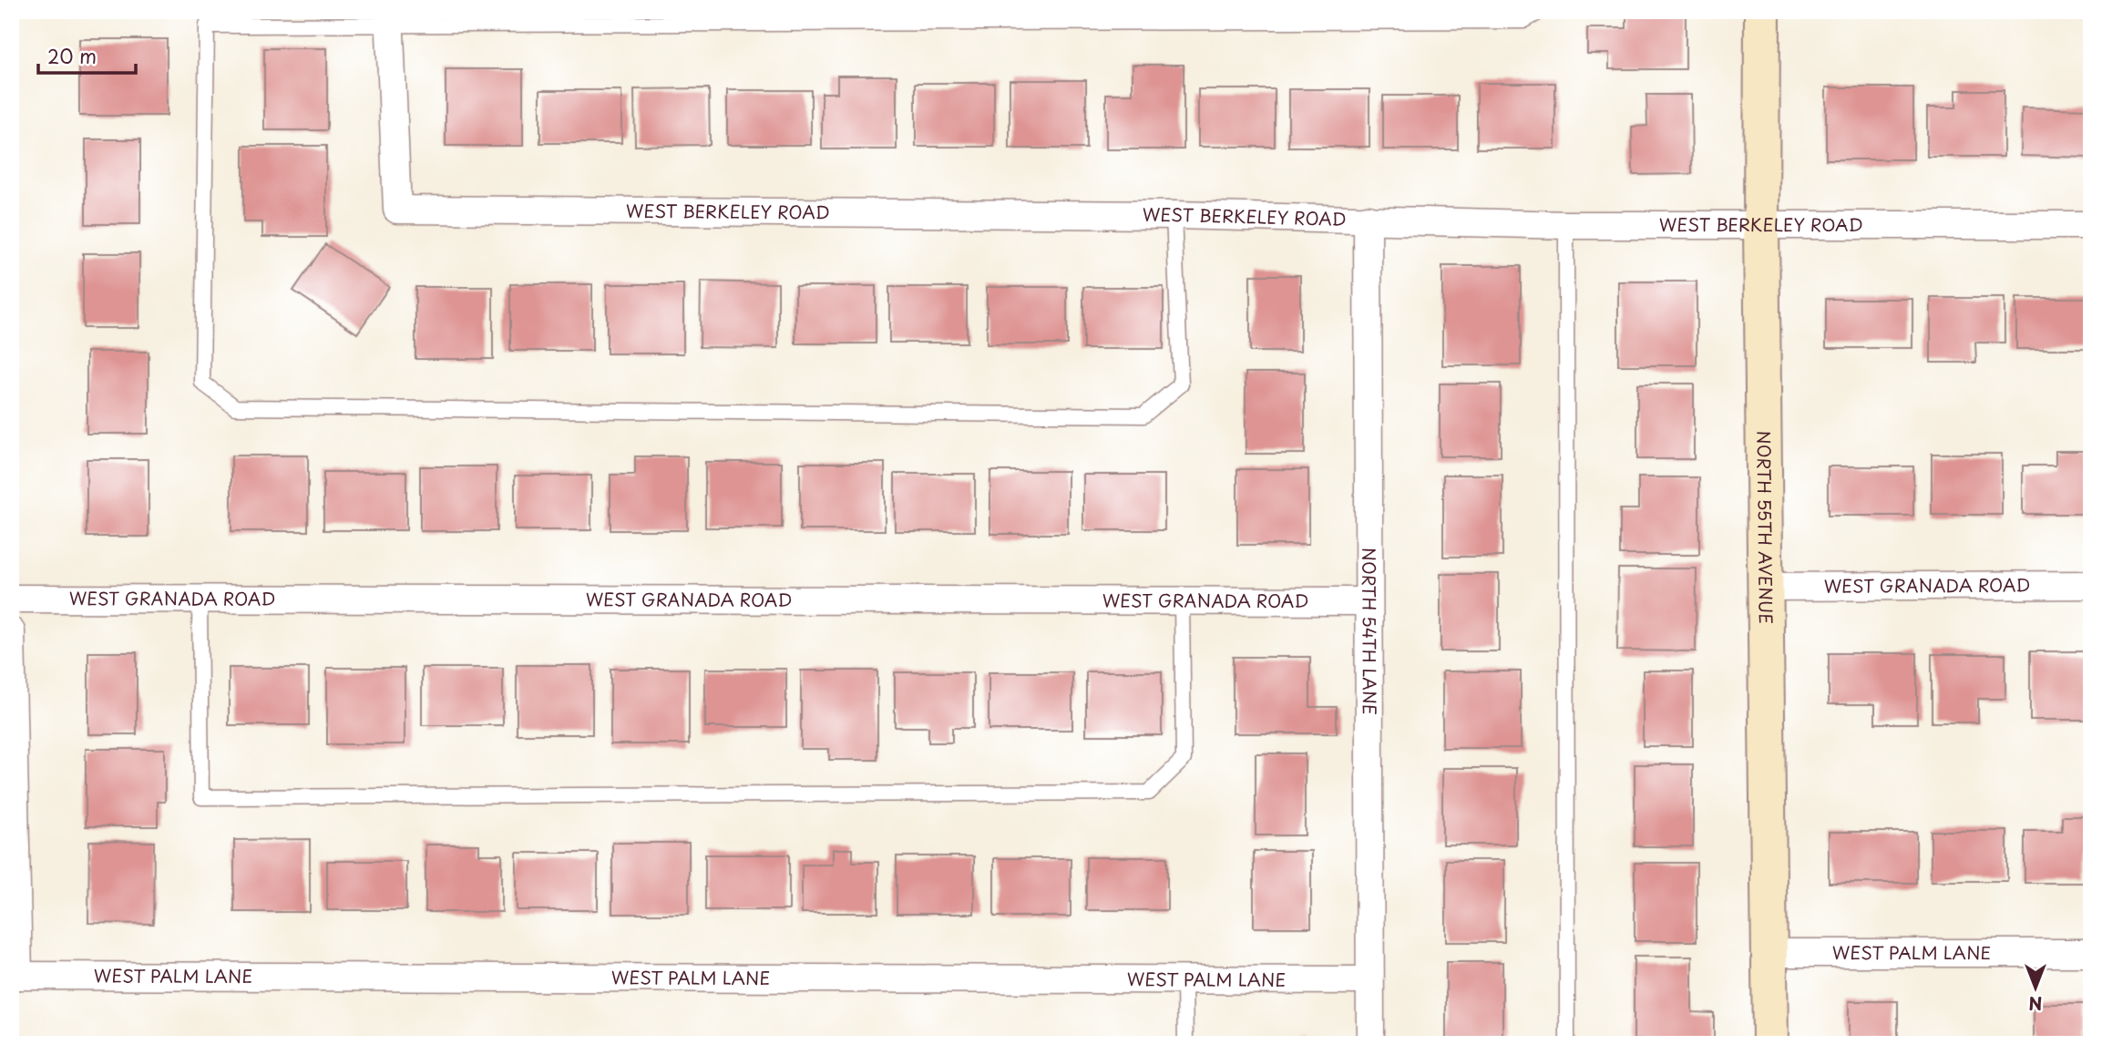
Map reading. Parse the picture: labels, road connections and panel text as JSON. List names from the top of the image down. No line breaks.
{"streets":{"street":["WEST BERKELEY ROAD","NORTH 55TH AVENUE","WEST GRANADA ROAD","NORTH 54TH LANE","WEST PALM LANE"]},"crossings":[["WEST BERKELEY ROAD","NORTH 55TH AVENUE"],["WEST BERKELEY ROAD","NORTH 54TH LANE"],["NORTH 55TH AVENUE","WEST GRANADA ROAD"],["NORTH 55TH AVENUE","WEST PALM LANE"],["WEST GRANADA ROAD","NORTH 54TH LANE"],["NORTH 54TH LANE","WEST PALM LANE"]],"scale_bar":"20 m","north":"bottom"}
